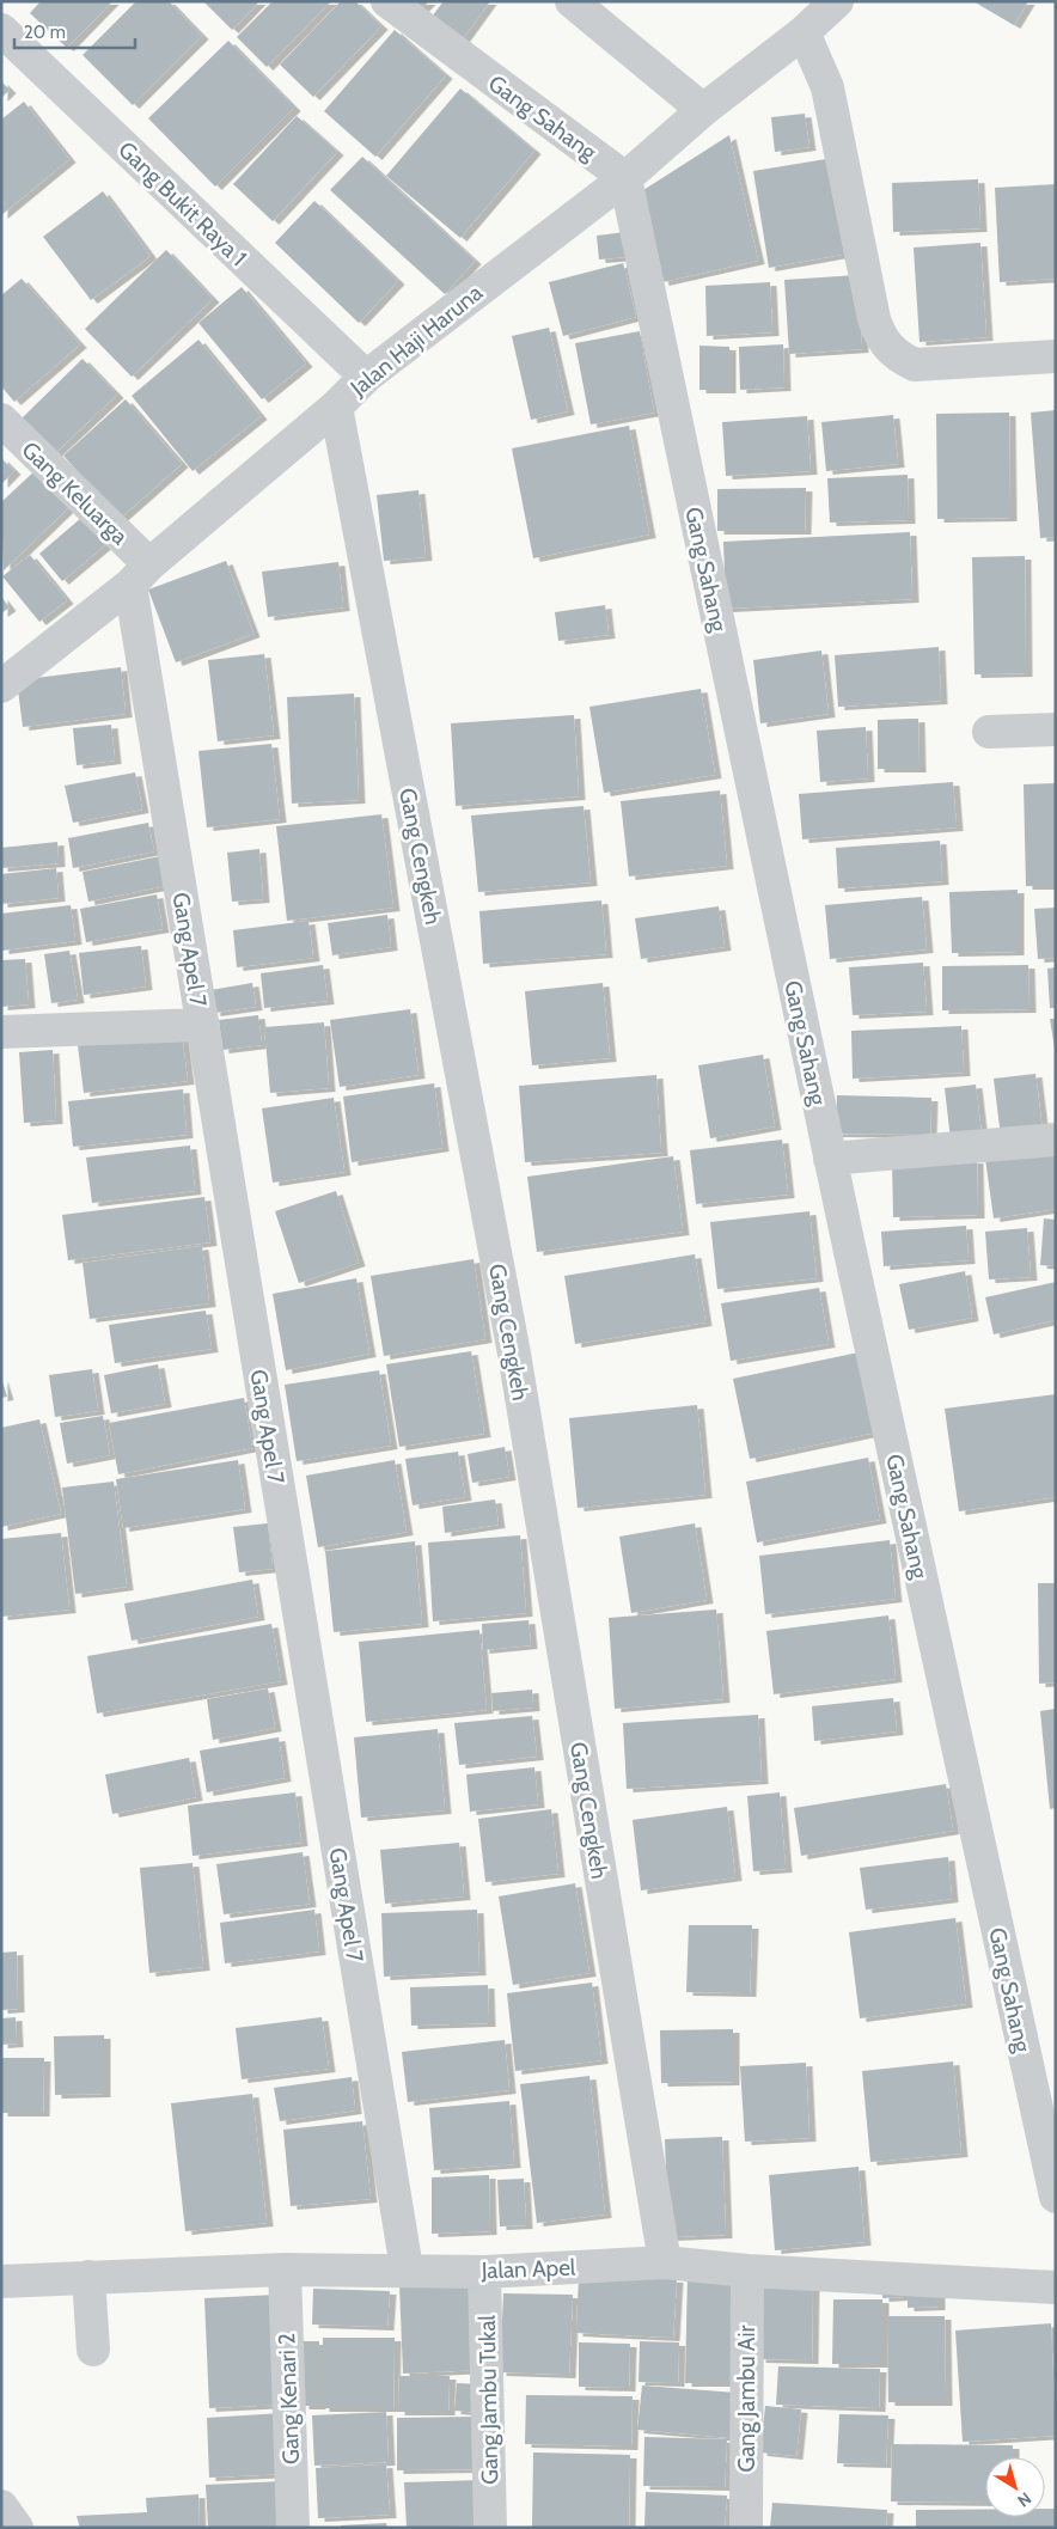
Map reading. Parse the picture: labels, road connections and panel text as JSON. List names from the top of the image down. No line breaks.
{"streets":{"street":["Gang Sahang","Gang Bukit Raya 1","Jalan Haji Haruna","Gang Keluarga","Gang Cengkeh","Gang Apel 7","Jalan Apel","Gang Kenari 2","Gang Jambu Air","Gang Jambu Tukal"]},"crossings":[["Gang Sahang","Jalan Haji Haruna"],["Gang Bukit Raya 1","Jalan Haji Haruna"],["Jalan Haji Haruna","Gang Keluarga"],["Jalan Haji Haruna","Gang Cengkeh"],["Jalan Haji Haruna","Gang Apel 7"],["Gang Keluarga","Gang Apel 7"],["Gang Cengkeh","Jalan Apel"],["Gang Apel 7","Jalan Apel"],["Jalan Apel","Gang Kenari 2"],["Jalan Apel","Gang Jambu Air"],["Jalan Apel","Gang Jambu Tukal"]],"scale_bar":"20 m","north":"bottom right"}
